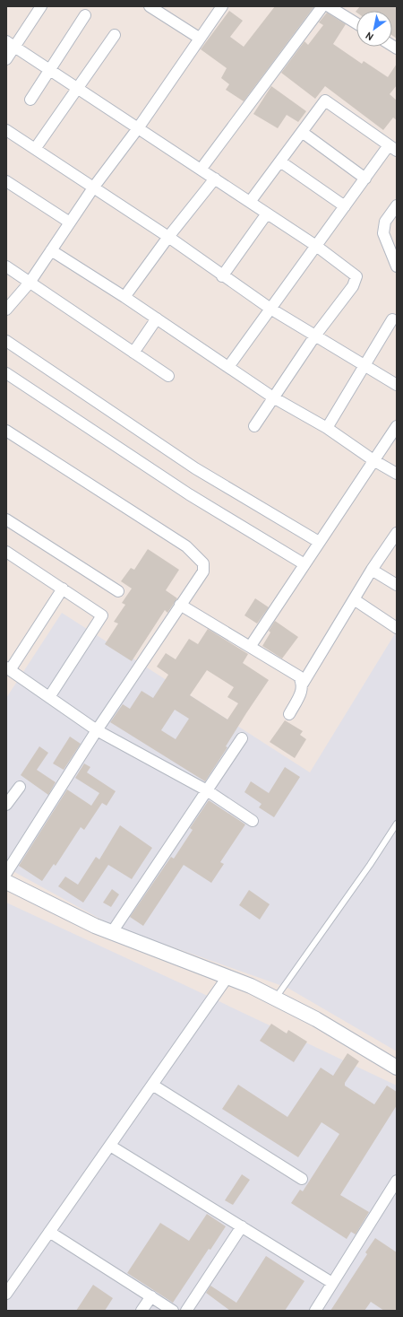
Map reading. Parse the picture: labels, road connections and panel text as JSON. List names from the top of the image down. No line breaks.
{"north":"bottom left"}
